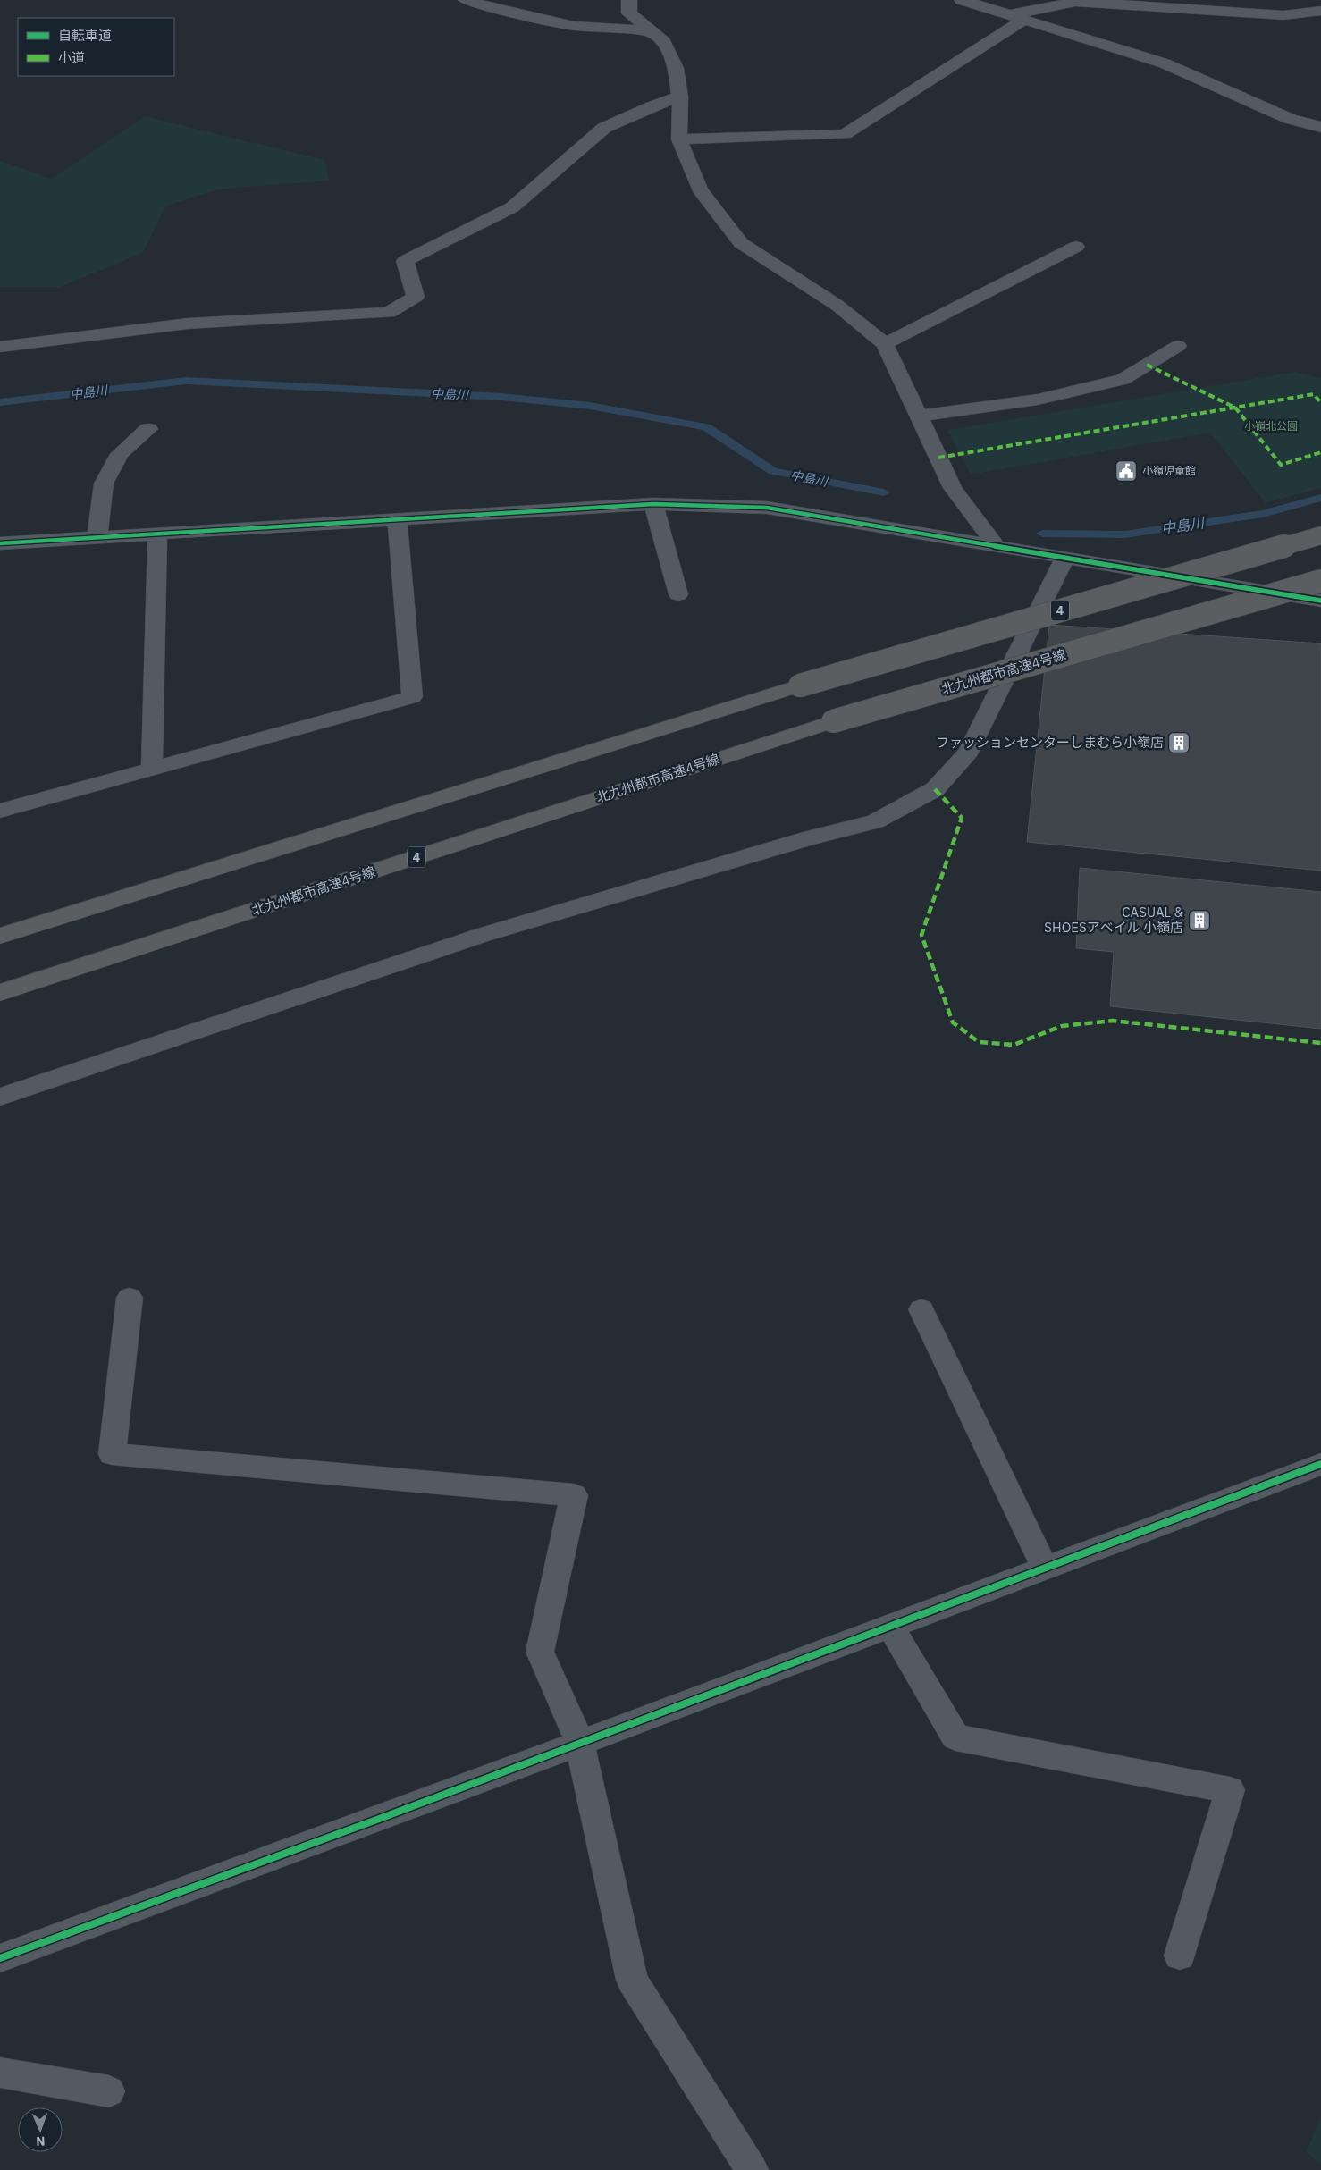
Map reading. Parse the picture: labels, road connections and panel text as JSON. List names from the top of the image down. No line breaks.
{"streets":{"highway":["4","北九州都市高速4号線"]},"water":["中島川"],"parks":["小嶺北公園"],"places":{"public building":["小嶺児童館"],"building":["ファッションセンターしまむら小嶺店","CASUAL & SHOESアベイル 小嶺店"]},"legend":["自転車道","小道"],"north":"bottom"}
